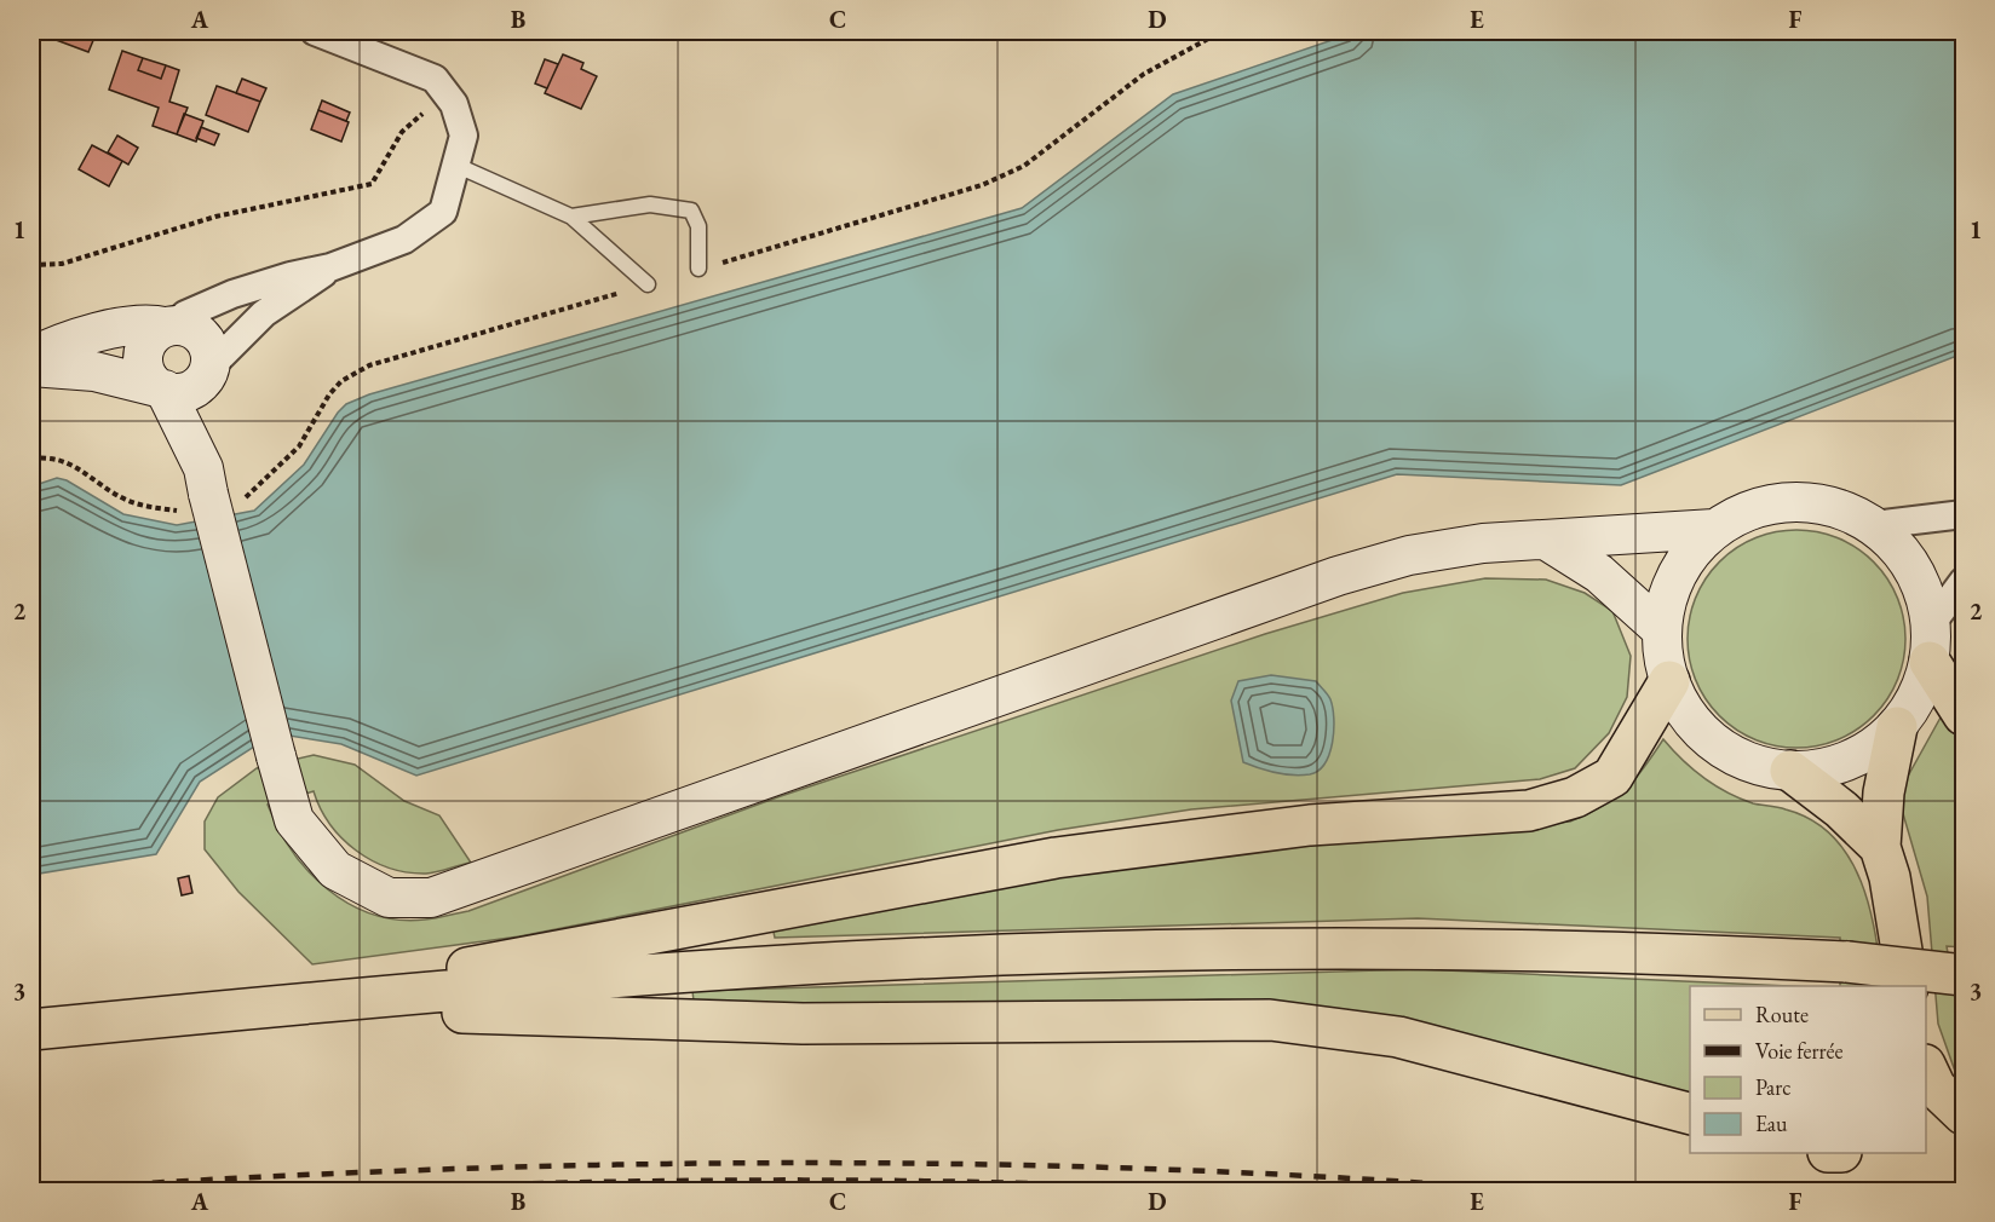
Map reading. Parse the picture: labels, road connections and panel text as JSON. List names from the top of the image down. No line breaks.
{"legend":["Route","Voie ferrée","Parc","Eau"],"grid":{"columns":["A","B","C","D","E","F"],"rows":["1","2","3"]}}
